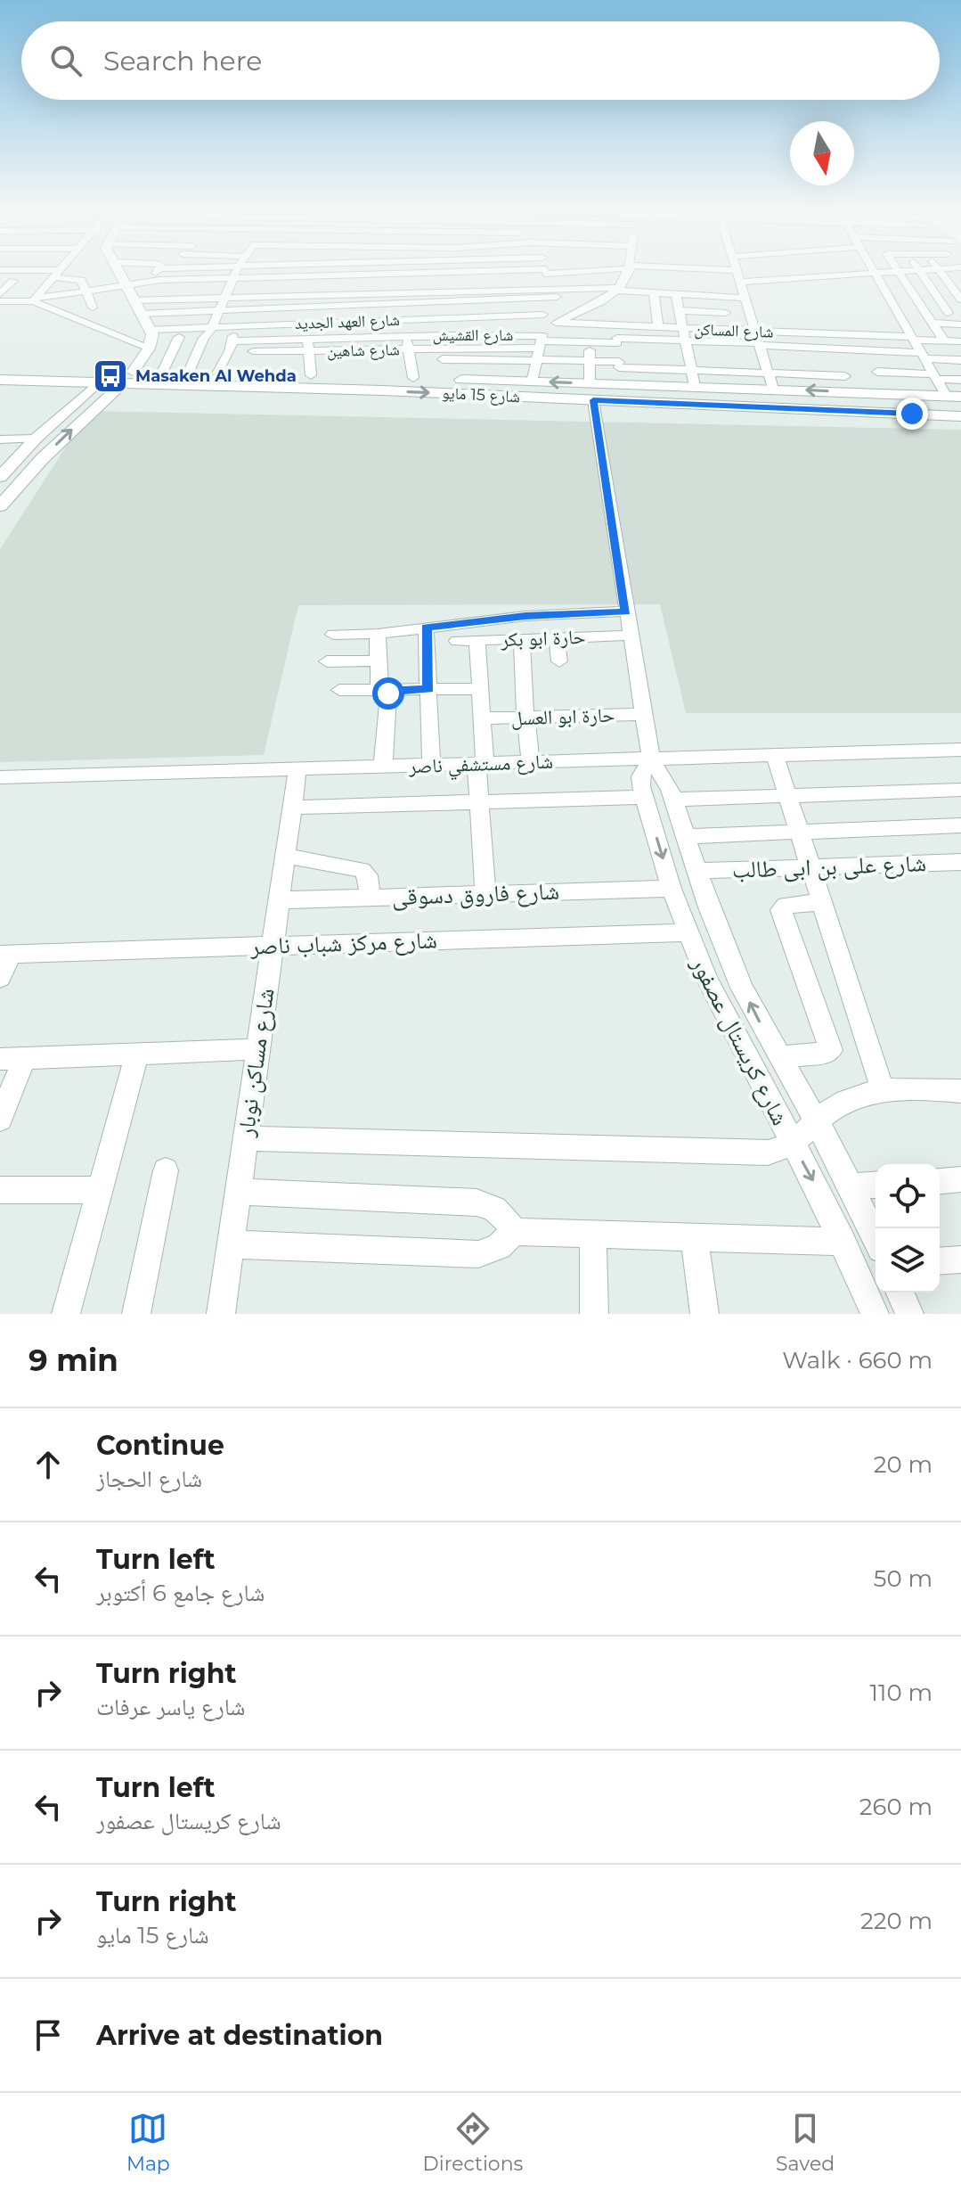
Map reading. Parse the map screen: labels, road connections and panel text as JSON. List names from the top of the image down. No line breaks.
{"streets":{"main road":["شارع 15 مايو"],"street":["شارع العهد الجديد","شارع المساكن","شارع القشيش","شارع شاهين","حارة ابو بكر","حارة ابو العسل","شارع مستشفي ناصر","شارع على بن ابى طالب","شارع فاروق دسوقى","شارع مركز شباب ناصر","شارع كريستال عصفور","شارع مساكن نوبار"]},"crossings":[["شارع العهد الجديد","شارع القشيش"],["شارع القشيش","شارع شاهين"],["شارع 15 مايو","شارع كريستال عصفور"],["حارة ابو بكر","شارع كريستال عصفور"],["حارة ابو العسل","شارع كريستال عصفور"],["شارع مستشفي ناصر","شارع كريستال عصفور"],["شارع مستشفي ناصر","شارع مساكن نوبار"],["شارع على بن ابى طالب","شارع كريستال عصفور"],["شارع فاروق دسوقى","شارع كريستال عصفور"],["شارع فاروق دسوقى","شارع مساكن نوبار"],["شارع مركز شباب ناصر","شارع كريستال عصفور"],["شارع مركز شباب ناصر","شارع مساكن نوبار"]],"places":{"bus stop":["Masaken Al Wehda"]},"north":"bottom","page":{"search":"Search here","heading":["9 min","Walk · 660 m"],"list":[["Continue","شارع الحجاز","20 m"],["Turn left","شارع جامع 6 أكتوبر","50 m"],["Turn right","شارع ياسر عرفات","110 m"],["Turn left","شارع كريستال عصفور","260 m"],["Turn right","شارع 15 مايو","220 m"],"Arrive at destination"],"nav":["Map","Directions","Saved"]}}
